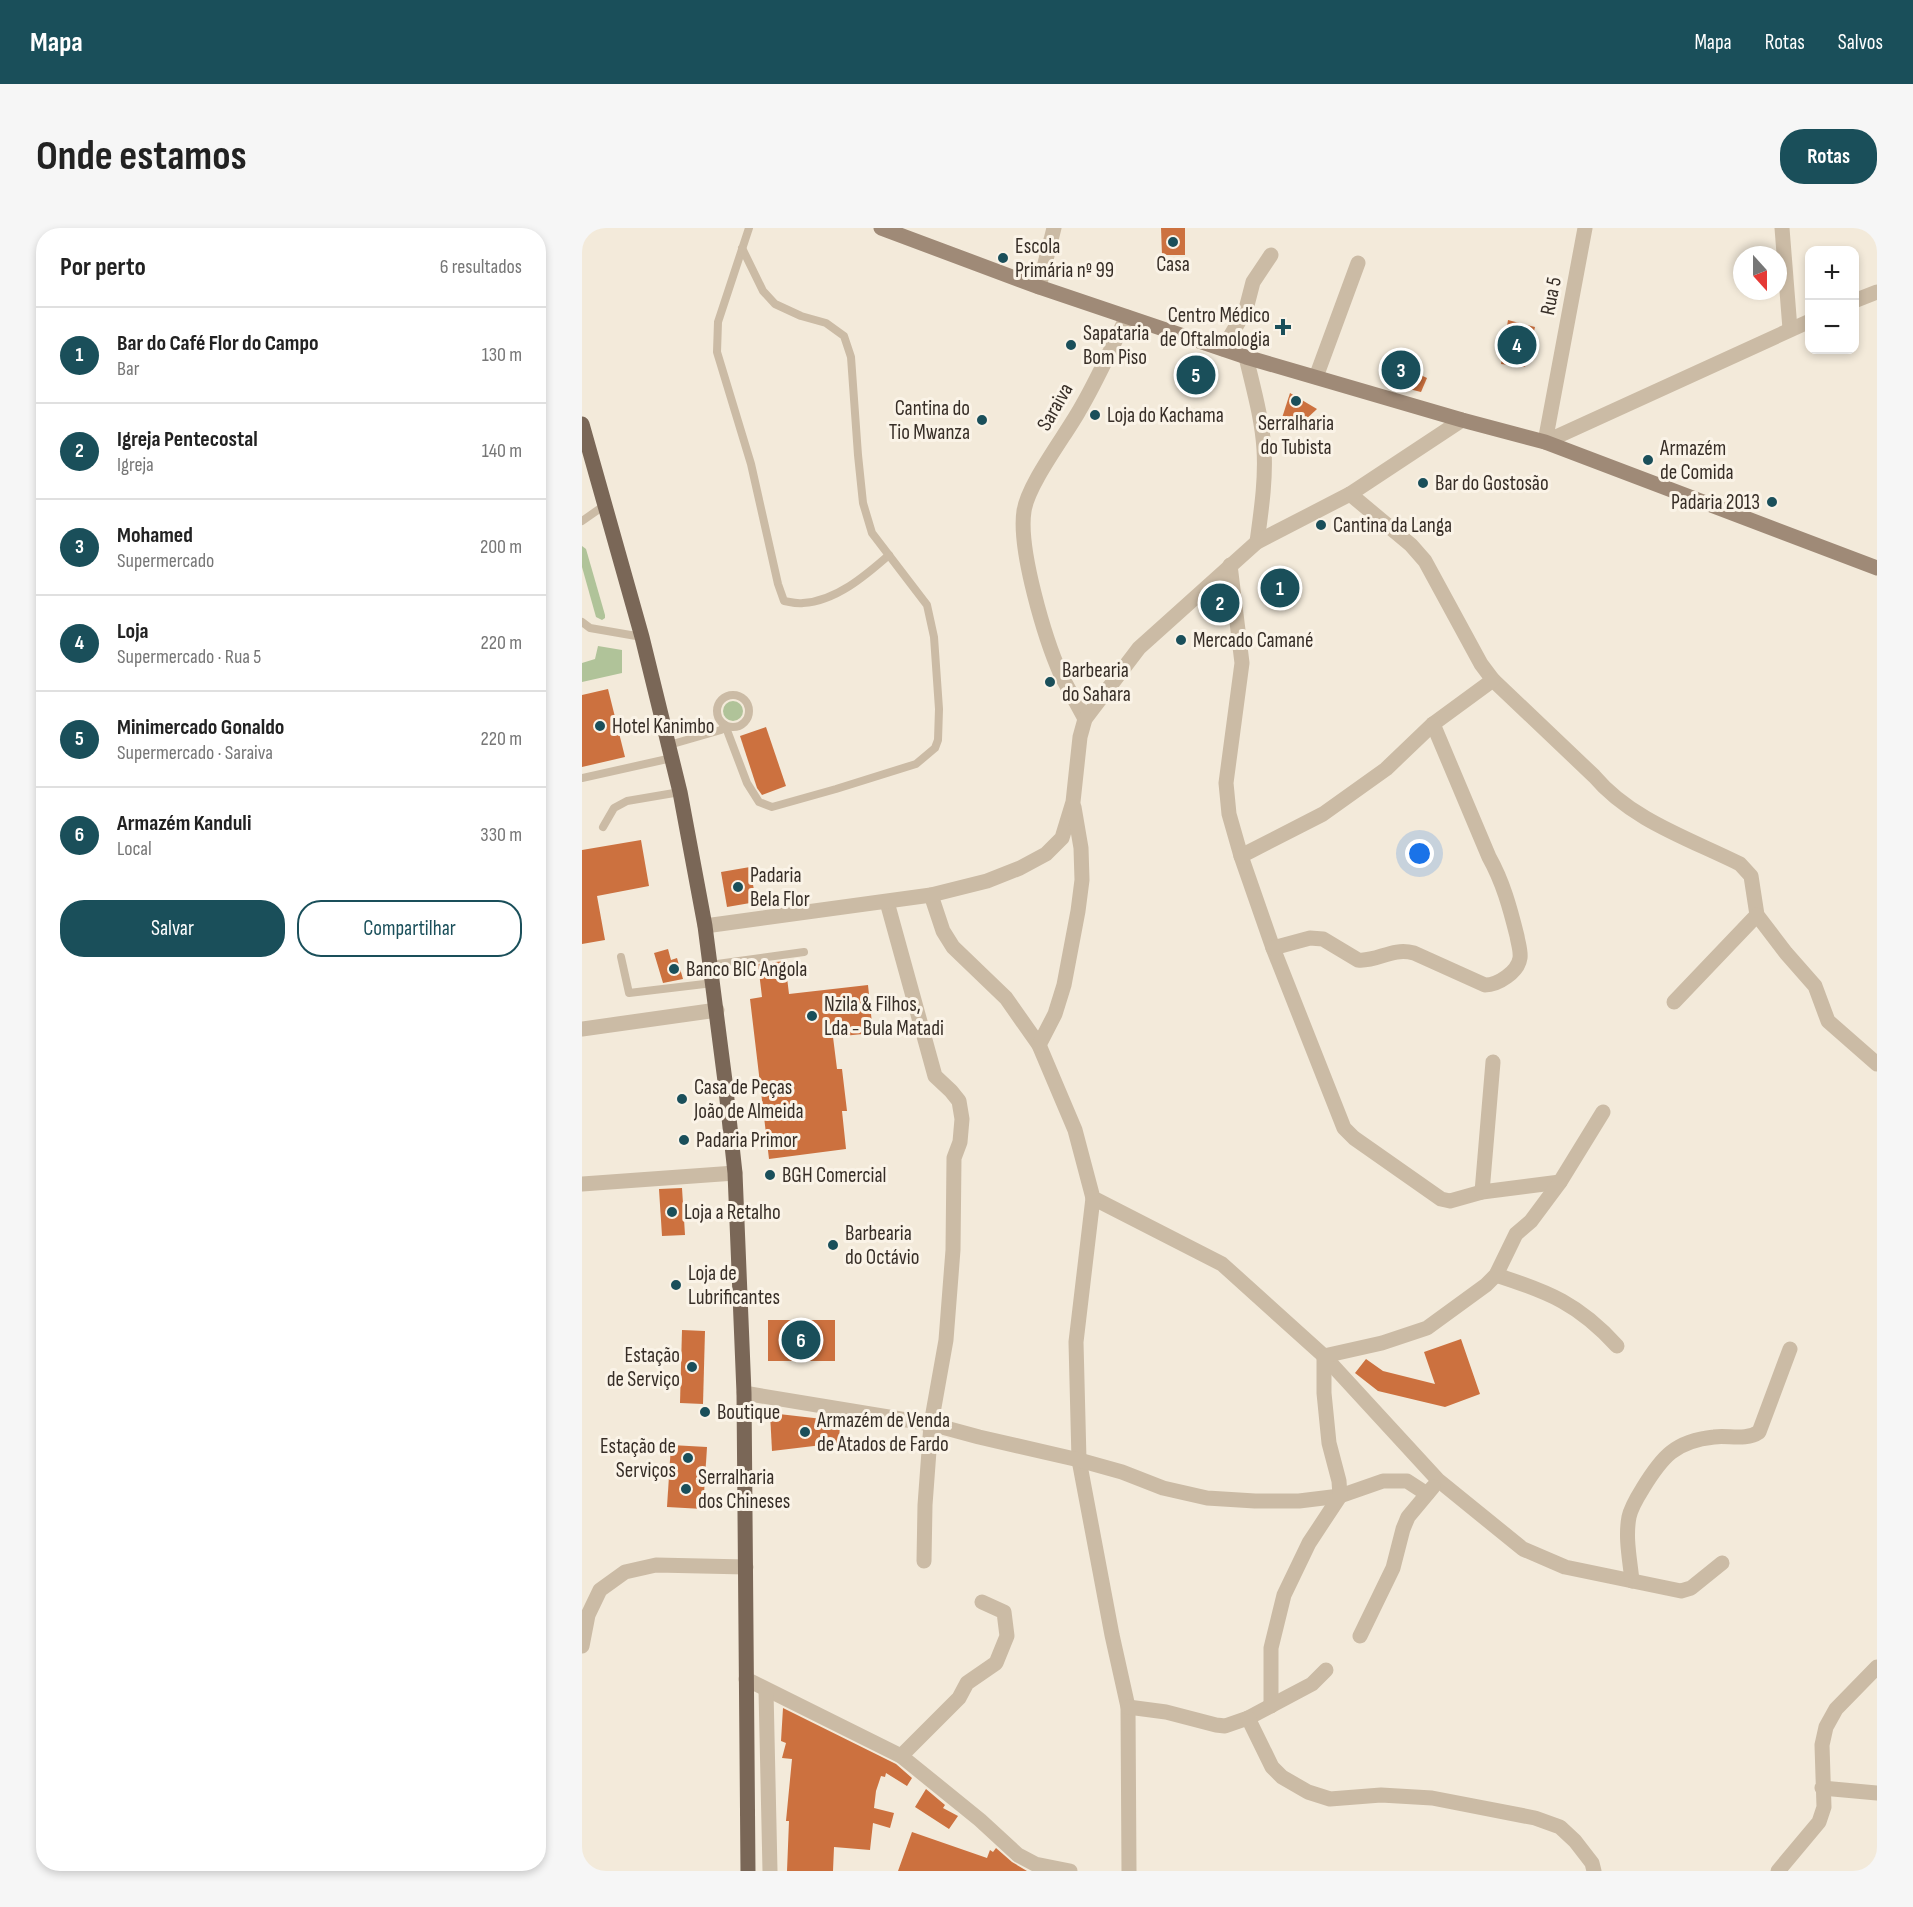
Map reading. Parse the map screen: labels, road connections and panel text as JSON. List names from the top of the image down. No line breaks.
{"streets":{"street":["Rua 5"]},"places":{"other":["Casa","Escola Primária nº 99","Sapataria Bom Piso","Serralharia do Tubista","Loja do Kachama","Cantina do Tio Mwanza","Armazém de Comida","Bar do Gostosão","Padaria 2013","Cantina da Langa","Mercado Camané","Barbearia do Sahara","Hotel Kanimbo","Padaria Bela Flor","Banco BIC Angola","Nzila & Filhos, Lda - Bula Matadi","Casa de Peças João de Almeida","Padaria Primor","BGH Comercial","Loja a Retalho","Barbearia do Octávio","Loja de Lubrificantes","Estação de Serviço","Boutique","Armazém de Venda de Atados de Fardo","Estação de Serviços","Serralharia dos Chineses"],"health":["Centro Médico de Oftalmologia"]},"north":"bottom","page":{"header":"Mapa","nav":["Mapa","Rotas","Salvos"],"buttons":["Rotas",["Salvar","Compartilhar"]],"title":"Onde estamos","heading":["Por perto","6 resultados"],"map_buttons":["+","−"],"list":[{"mark":"1","name":"Bar do Café Flor do Campo","note":"Bar","value":"130 m"},{"mark":"2","name":"Igreja Pentecostal","note":"Igreja","value":"140 m"},{"mark":"3","name":"Mohamed","note":"Supermercado","value":"200 m"},{"mark":"4","name":"Loja","note":"Supermercado · Rua 5","value":"220 m"},{"mark":"5","name":"Minimercado Gonaldo","note":"Supermercado · Saraiva","value":"220 m"},{"mark":"6","name":"Armazém Kanduli","note":"Local","value":"330 m"}],"pins":["4","3","5","1","2","6"]}}
